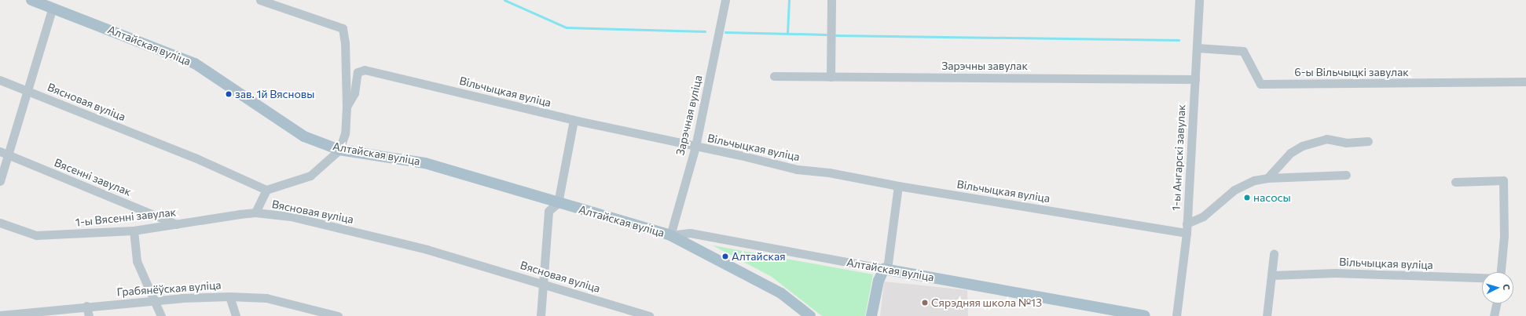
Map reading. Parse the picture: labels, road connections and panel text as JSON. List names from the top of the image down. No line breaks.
{"streets":{"main road":["Алтайская вуліца"],"street":["Зарэчны завулак","6-ы Вільчыцкі завулак","Вільчыцкая вуліца","Вясновая вуліца","Зарэчная вуліца","1-ы Ангарскі завулак","Вясенні завулак","1-ы Вясенні завулак","Грабянёўская вуліца"]},"crossings":[["Алтайская вуліца","Зарэчная вуліца"],["Зарэчны завулак","1-ы Ангарскі завулак"],["6-ы Вільчыцкі завулак","1-ы Ангарскі завулак"],["Вільчыцкая вуліца","Зарэчная вуліца"],["Вільчыцкая вуліца","1-ы Ангарскі завулак"],["Вясновая вуліца","1-ы Вясенні завулак"],["Вясенні завулак","1-ы Вясенні завулак"]],"places":["зав. 1й Вясновы","насосы","Алтайская","Сярэдняя школа №13"],"north":"right"}
